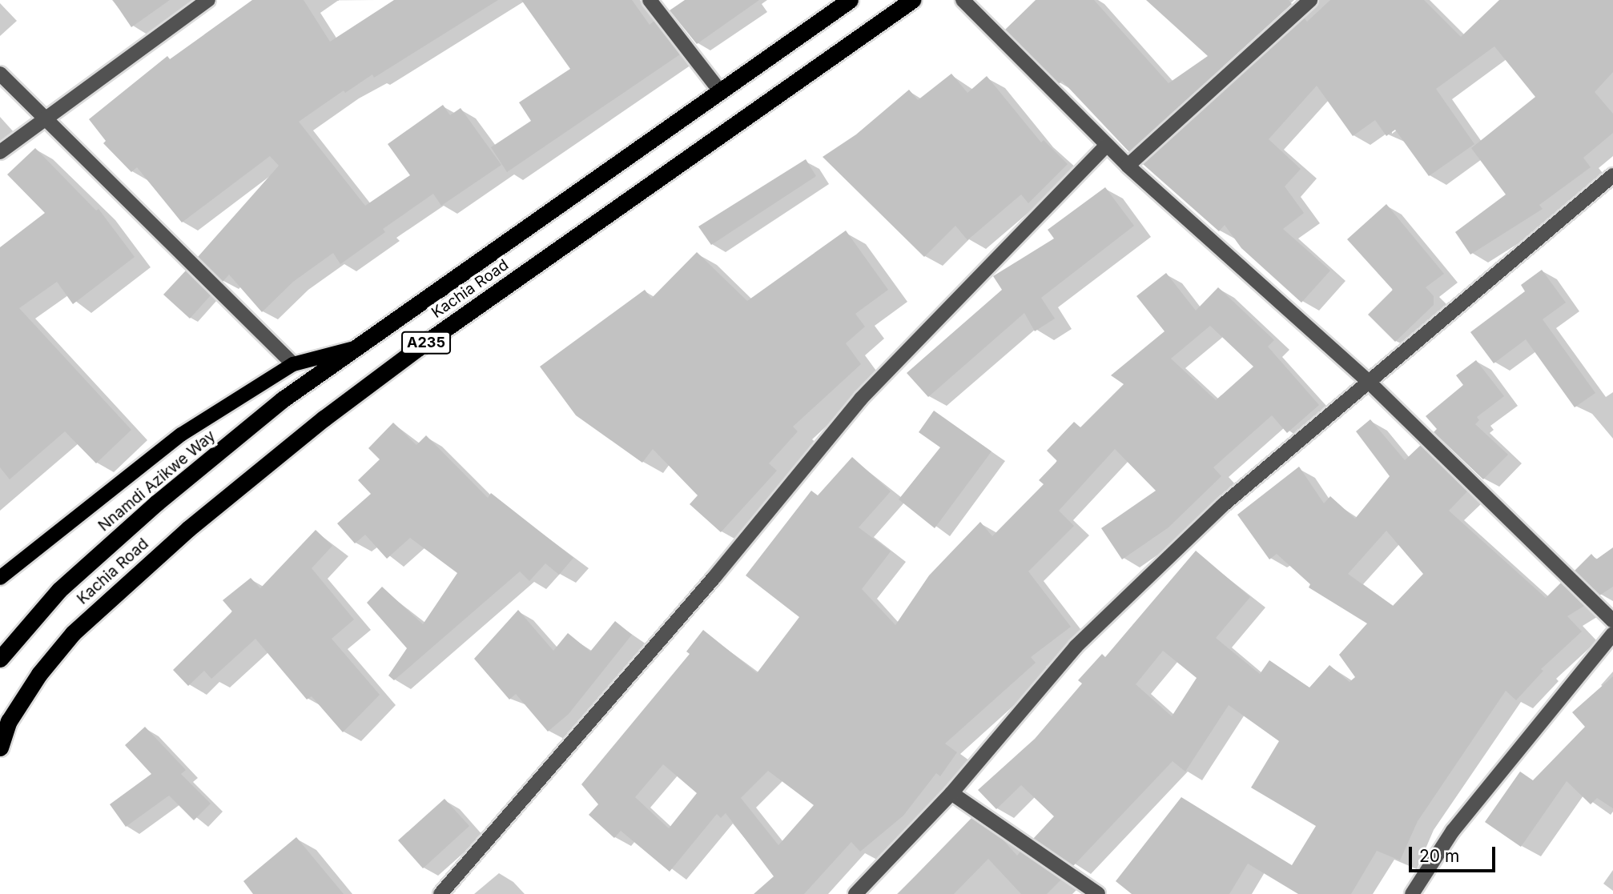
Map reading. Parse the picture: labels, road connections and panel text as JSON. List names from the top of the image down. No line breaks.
{"streets":{"highway":["Kachia Road","A235","Nnamdi Azikwe Way"]},"crossings":[["Kachia Road","Nnamdi Azikwe Way"]],"scale_bar":"20 m"}
